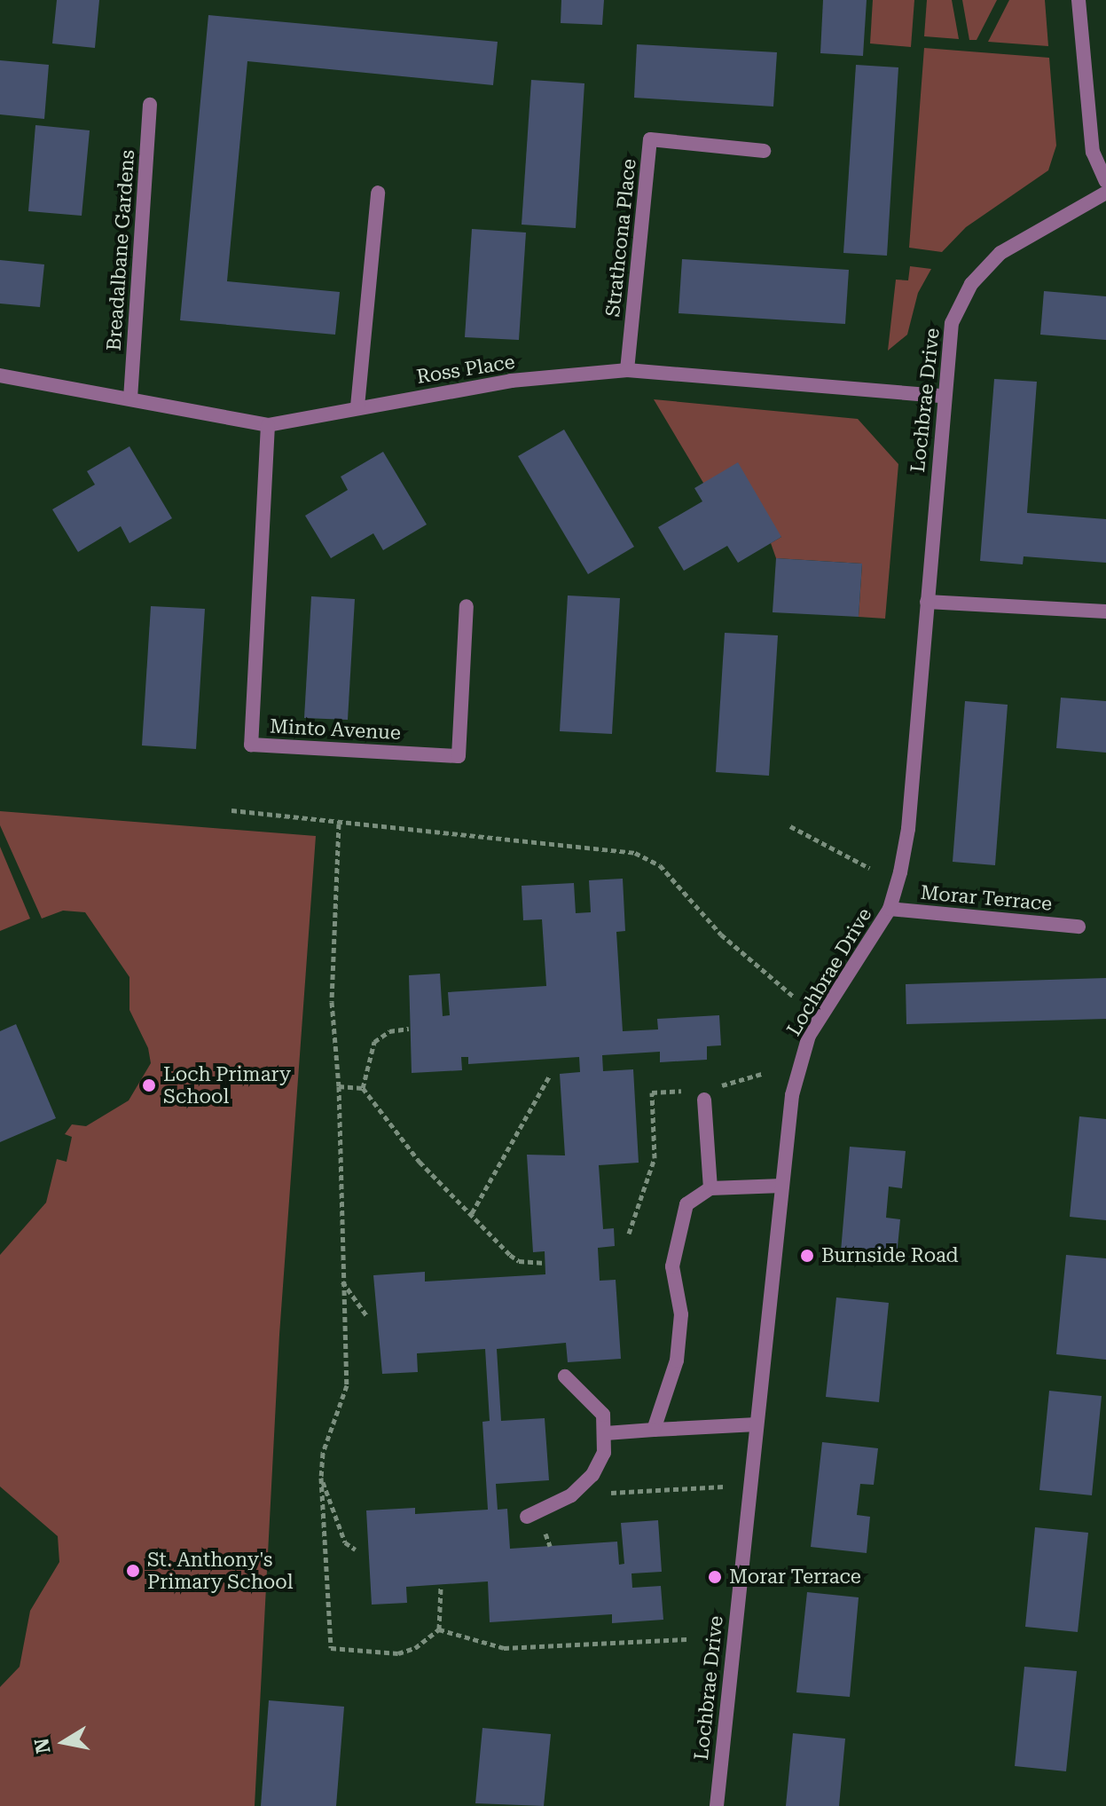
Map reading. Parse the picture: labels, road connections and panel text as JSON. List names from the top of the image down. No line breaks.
{"streets":{"street":["Strathcona Place","Breadalbane Gardens","Ross Place","Lochbrae Drive","Minto Avenue","Morar Terrace"]},"crossings":[["Strathcona Place","Ross Place"],["Breadalbane Gardens","Ross Place"],["Ross Place","Lochbrae Drive"],["Ross Place","Minto Avenue"],["Lochbrae Drive","Morar Terrace"]],"places":["Loch Primary School","Burnside Road","St. Anthony's Primary School","Morar Terrace"],"north":"left"}
